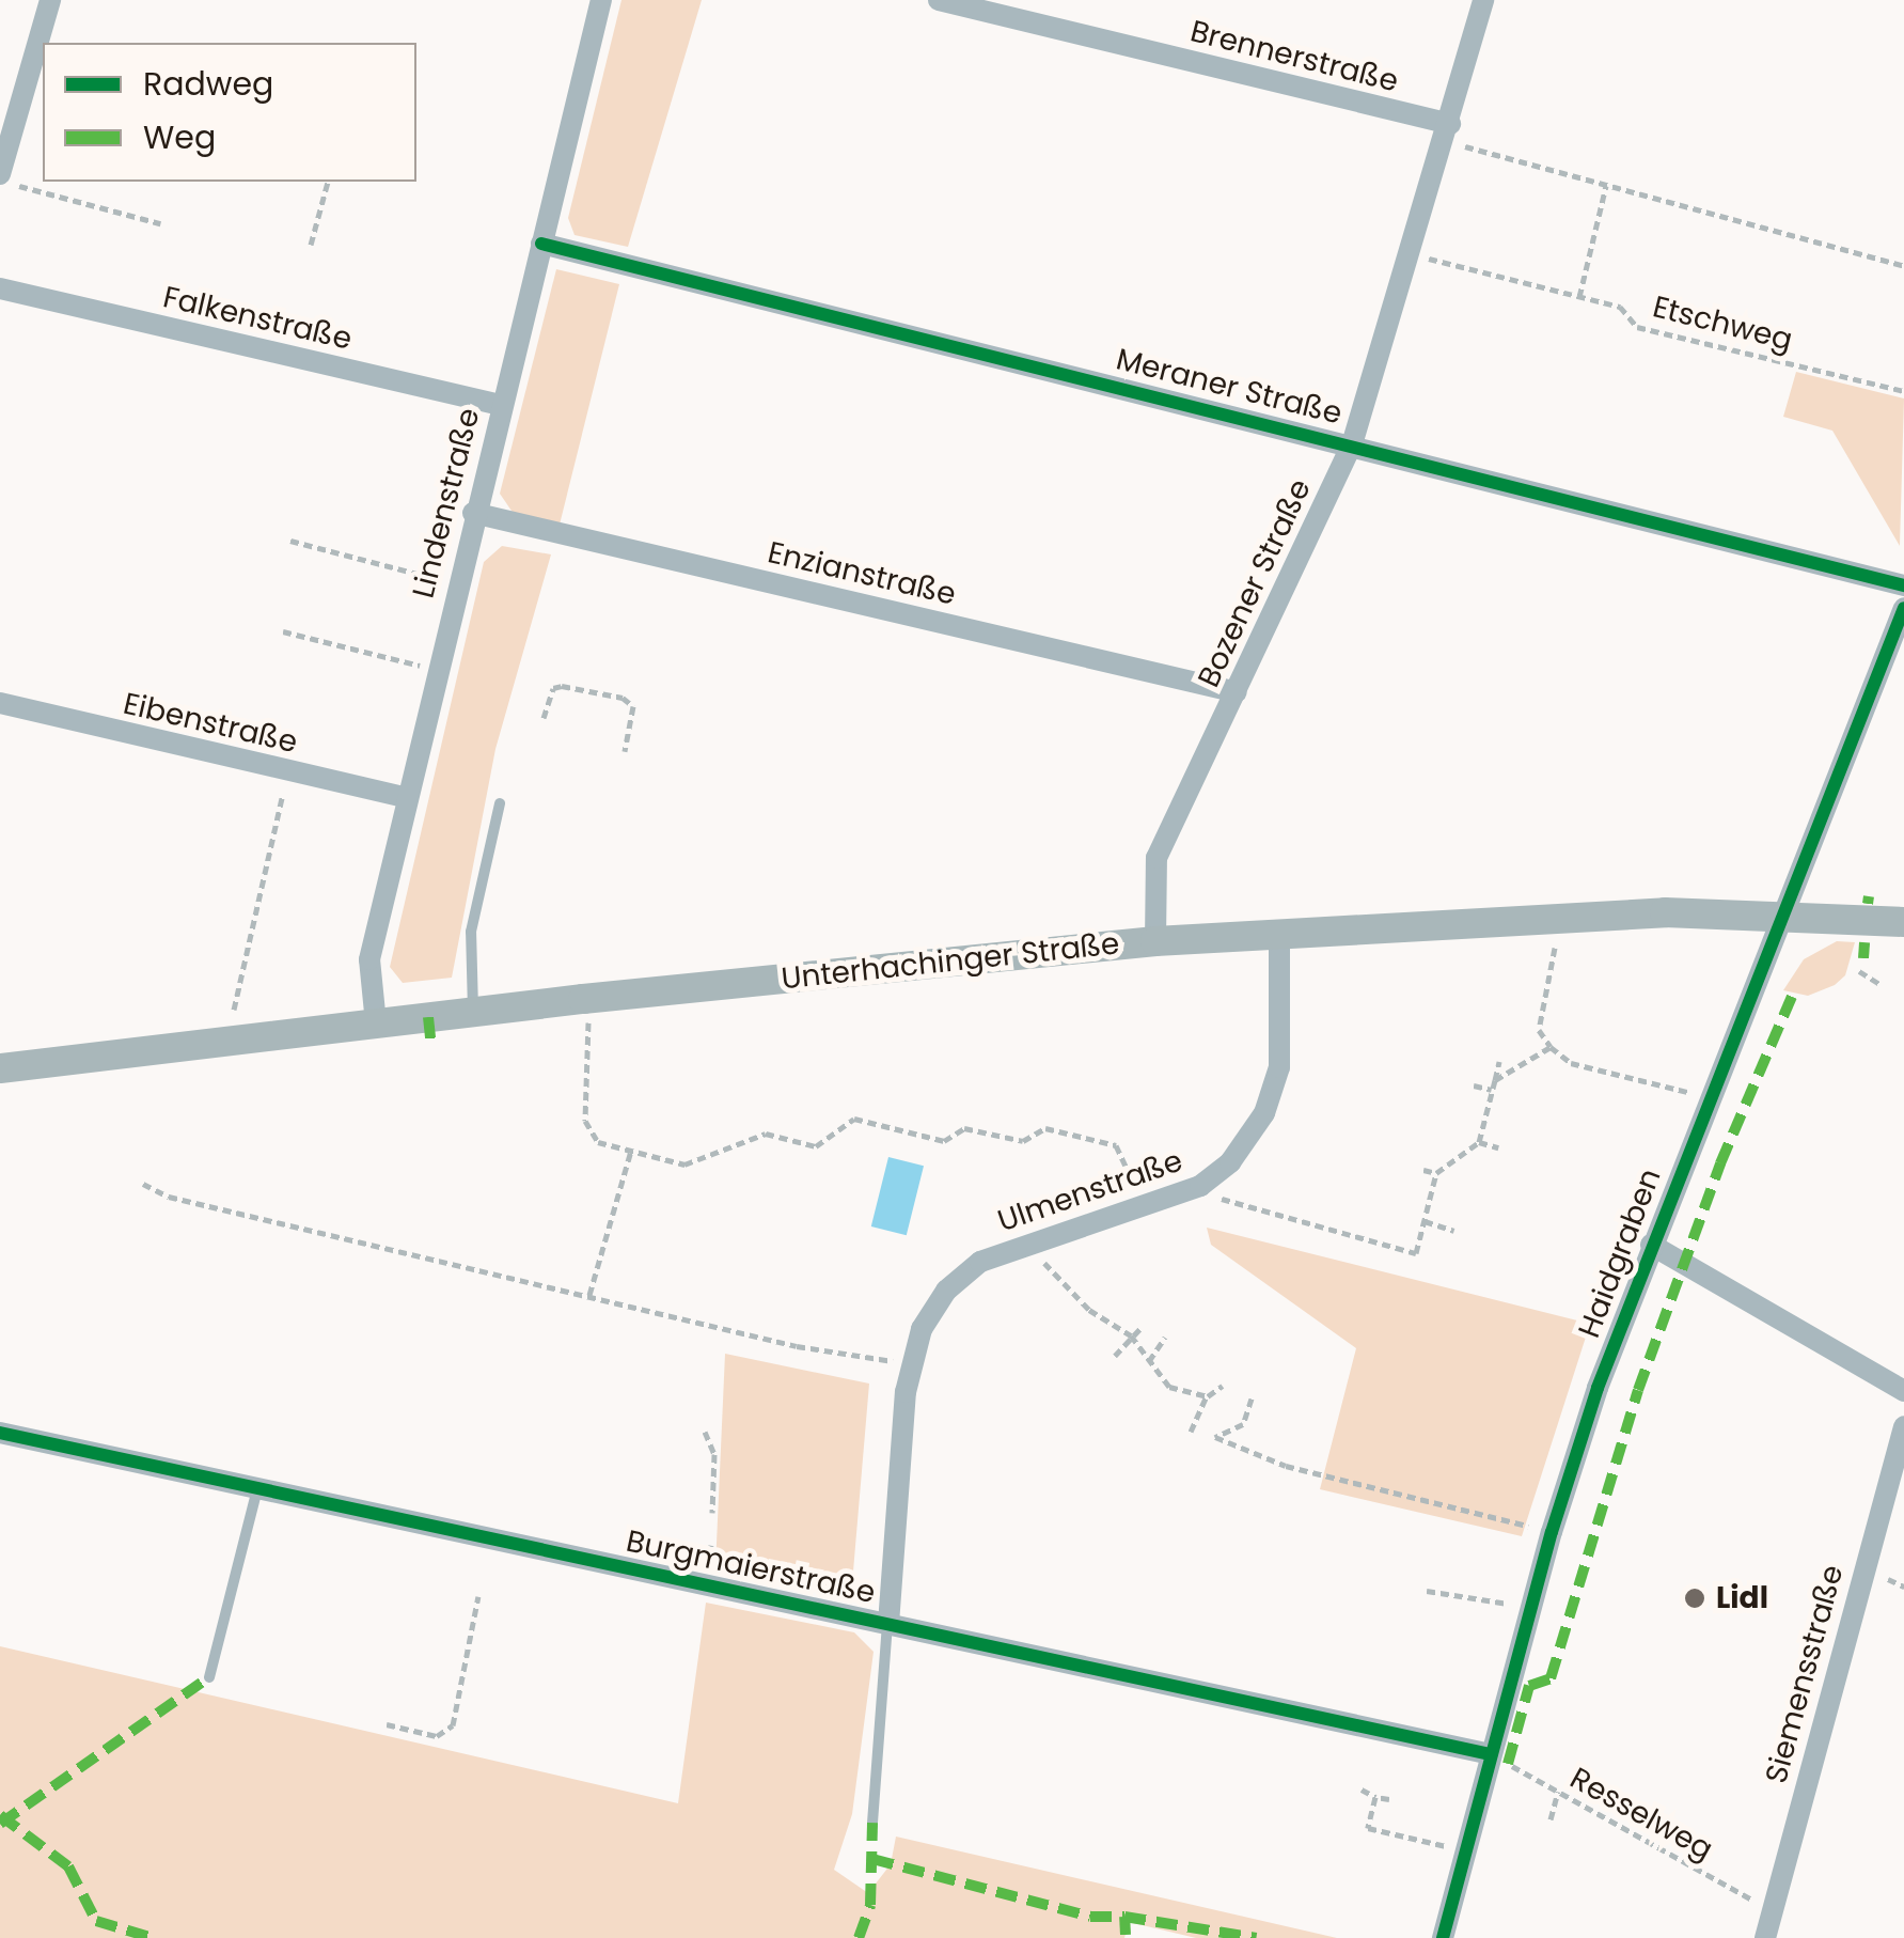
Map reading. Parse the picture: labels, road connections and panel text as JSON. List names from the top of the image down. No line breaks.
{"streets":{"main road":["Unterhachinger Straße"],"street":["Brennerstraße","Falkenstraße","Meraner Straße","Lindenstraße","Enzianstraße","Bozener Straße","Eibenstraße","Ulmenstraße","Haidgraben","Burgmaierstraße","Siemensstraße"],"path":["Etschweg","Resselweg"]},"crossings":[["Brennerstraße","Bozener Straße"],["Falkenstraße","Lindenstraße"],["Etschweg","Bozener Straße"],["Meraner Straße","Lindenstraße"],["Meraner Straße","Bozener Straße"],["Lindenstraße","Enzianstraße"],["Lindenstraße","Eibenstraße"],["Lindenstraße","Unterhachinger Straße"],["Enzianstraße","Bozener Straße"],["Bozener Straße","Unterhachinger Straße"],["Unterhachinger Straße","Ulmenstraße"],["Unterhachinger Straße","Haidgraben"],["Ulmenstraße","Burgmaierstraße"],["Haidgraben","Burgmaierstraße"],["Haidgraben","Resselweg"],["Burgmaierstraße","Resselweg"],["Siemensstraße","Resselweg"]],"places":["Lidl"],"legend":["Radweg","Weg"]}
